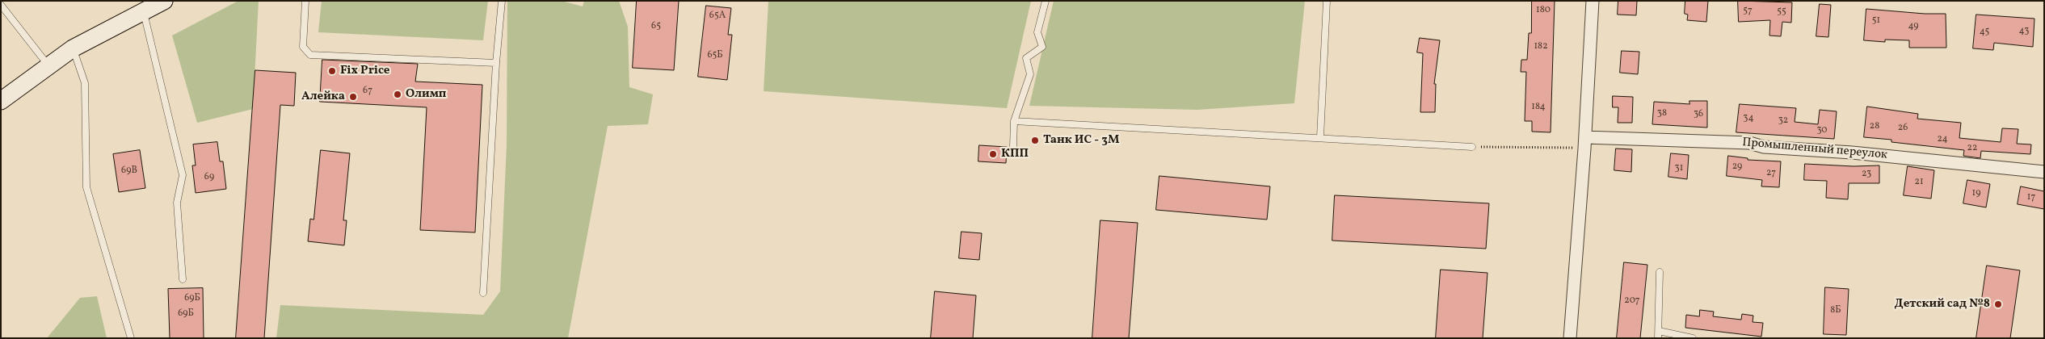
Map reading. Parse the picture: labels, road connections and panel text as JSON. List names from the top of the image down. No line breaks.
{"streets":{"street":["Промышленный переулок"]},"places":["Fix Price","Олимп","Алейка","Танк ИС - 3М","КПП","Детский сад №8"],"house_numbers":["180","57","55","65А","51","65","49","43","45","182","65Б","67","184","38","36","34","32","28","26","30","24","22","29","31","69В","27","23","69","21","19","17","69Б","207","8Б","69Б"]}
